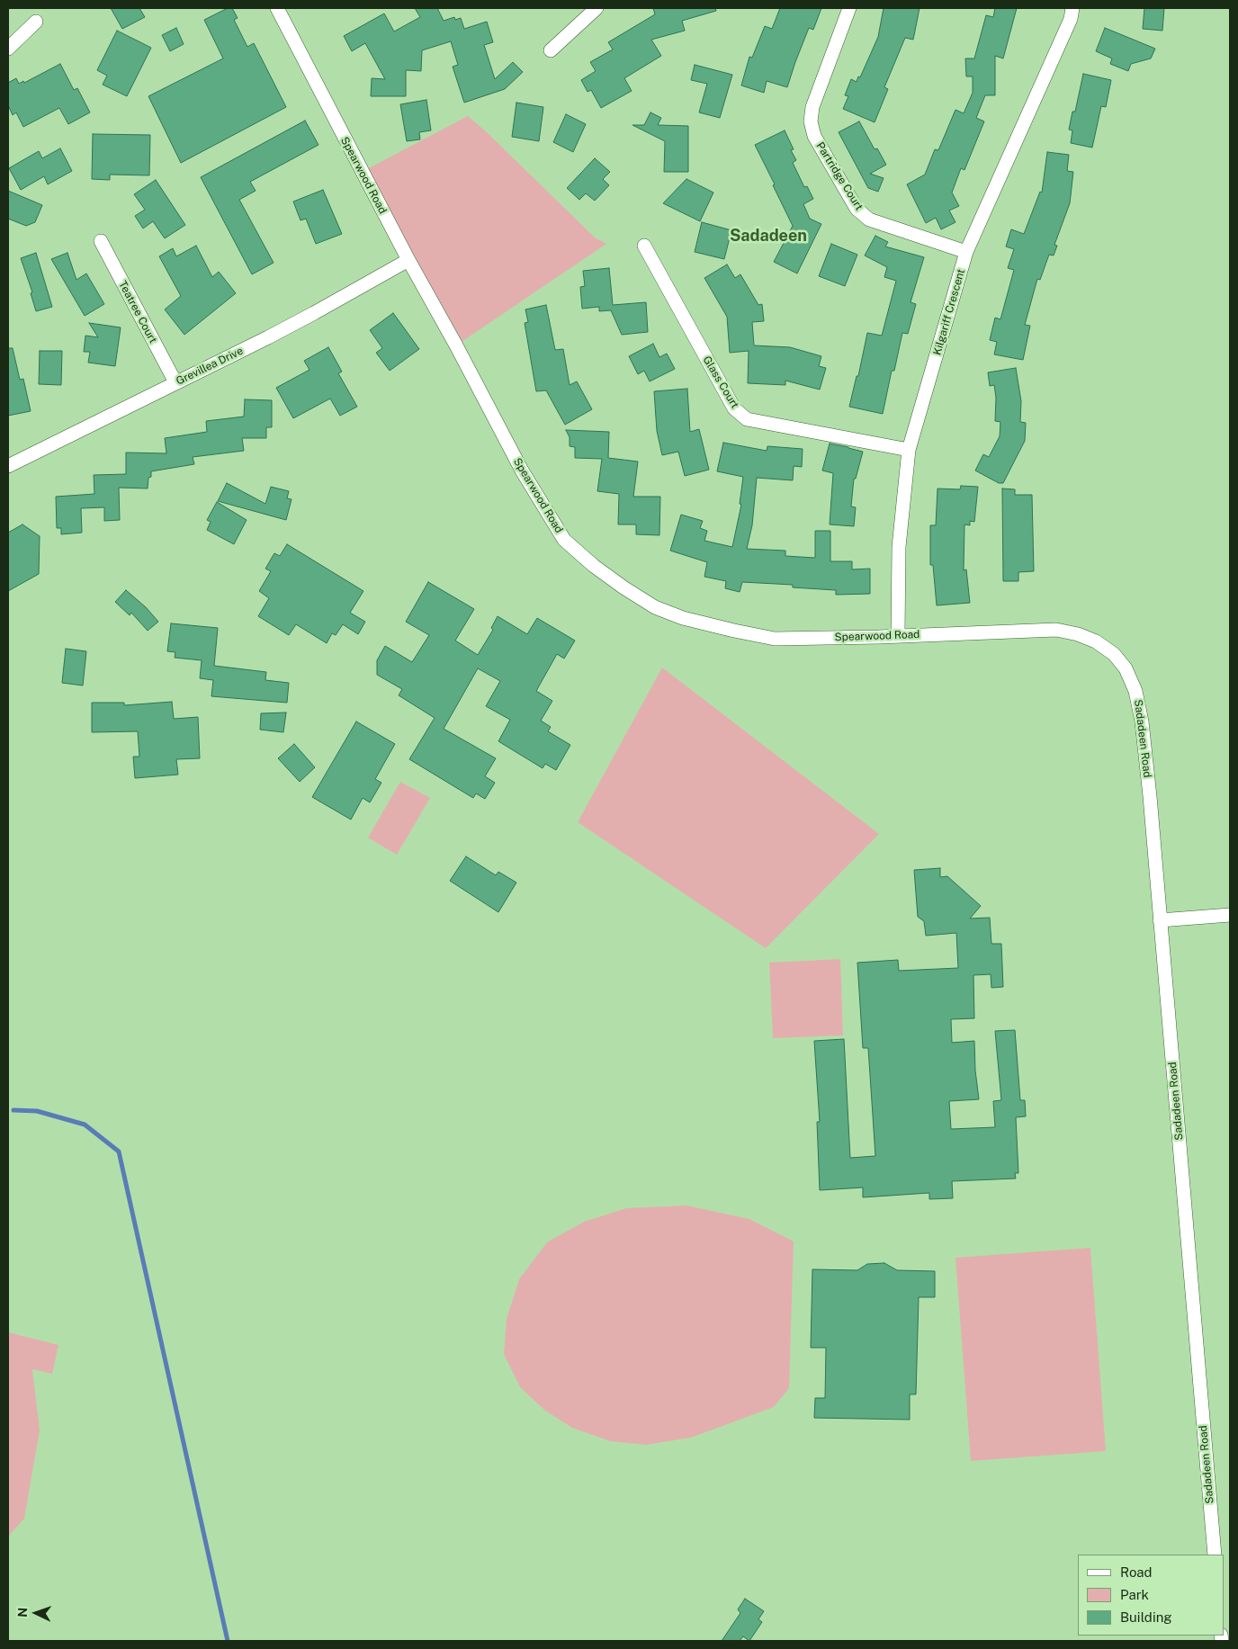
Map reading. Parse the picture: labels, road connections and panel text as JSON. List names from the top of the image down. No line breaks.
{"streets":{"street":["Spearwood Road","Partridge Court","Teatree Court","Kilgariff Crescent","Grevillea Drive","Glass Court","Sadadeen Road"]},"crossings":[["Spearwood Road","Kilgariff Crescent"],["Spearwood Road","Grevillea Drive"],["Spearwood Road","Sadadeen Road"],["Partridge Court","Kilgariff Crescent"],["Teatree Court","Grevillea Drive"],["Kilgariff Crescent","Glass Court"]],"districts":["Sadadeen"],"legend":["Road","Park","Building"],"north":"left"}
